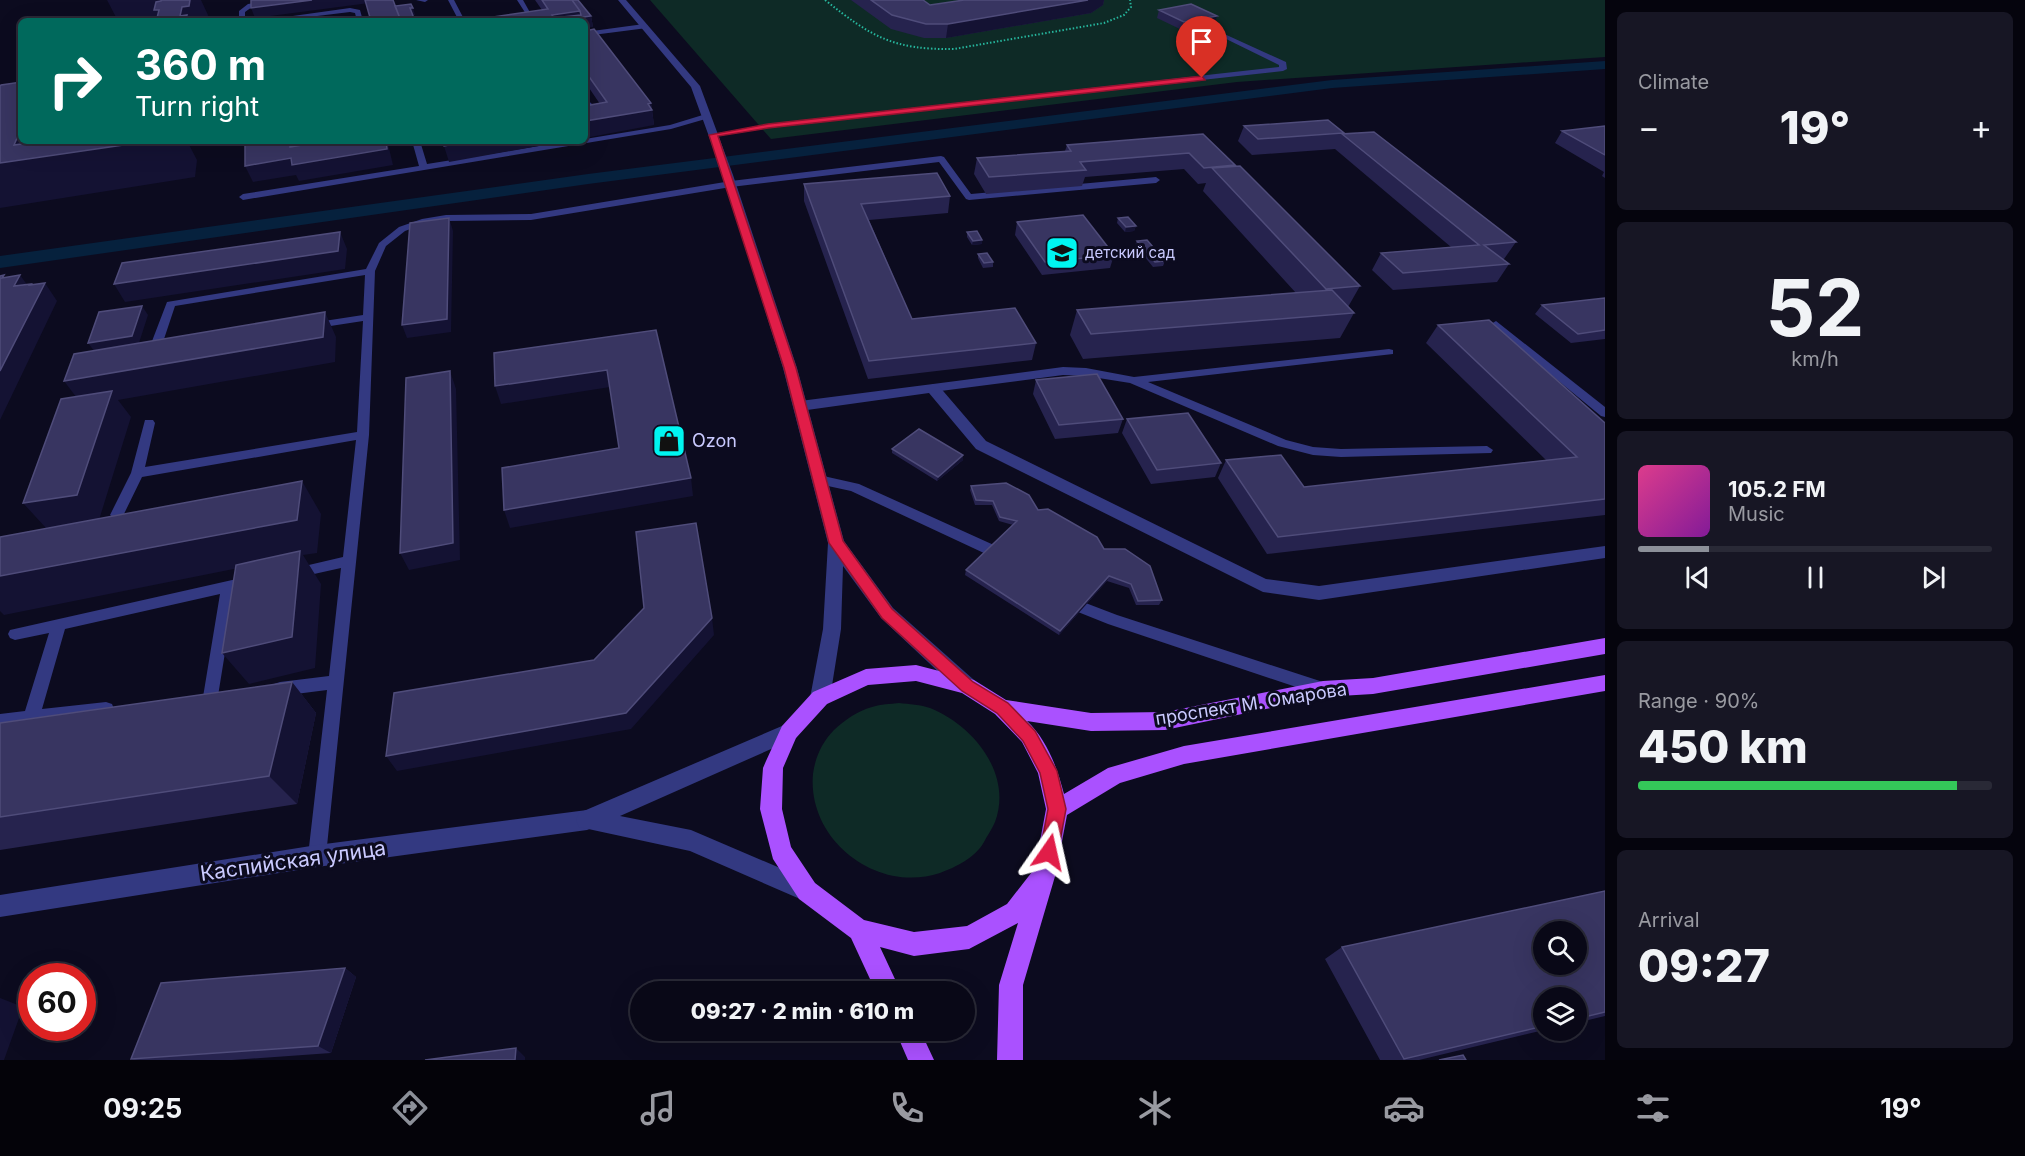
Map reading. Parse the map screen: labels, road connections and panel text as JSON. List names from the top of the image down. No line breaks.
{"streets":{"main road":["проспект М. Омарова"],"street":["Каспийская улица"]},"places":{"school or university":["детский сад"],"shop":["Ozon"]},"page":{"tile":["Climate",["52","km/h"],["Range · 90%","450 km"],["Arrival","09:27"]],"turn":["360 m","Turn right"],"heat":["−","19°","+"],"song":["105.2 FM","Music"],"limit":"60","trip":"09:27 · 2 min · 610 m","tabs":["09:25","19°"]}}
